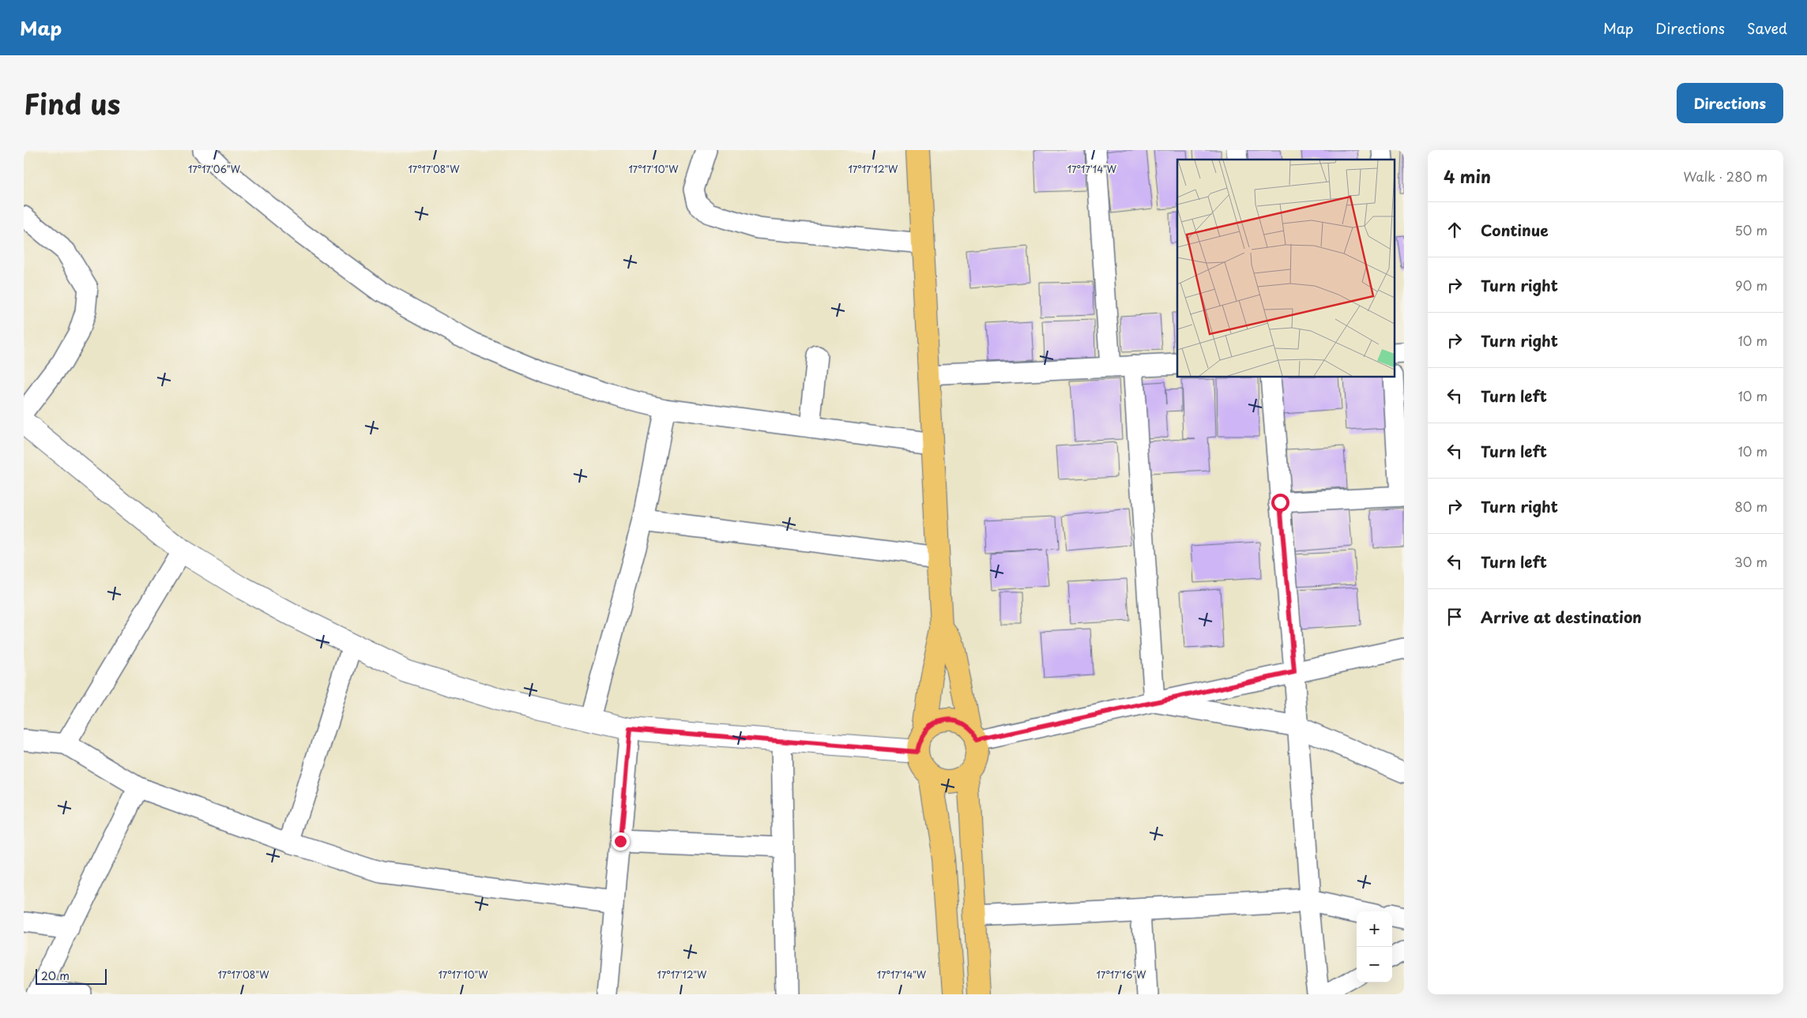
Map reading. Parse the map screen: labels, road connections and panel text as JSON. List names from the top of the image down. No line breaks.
{"scale_bar":"20 m","page":{"header":"Map","nav":["Map","Directions","Saved"],"title":"Find us","buttons":"Directions","heading":["4 min","Walk · 280 m"],"list":[["Continue","50 m"],["Turn right","90 m"],["Turn right","10 m"],["Turn left","10 m"],["Turn left","10 m"],["Turn right","80 m"],["Turn left","30 m"],"Arrive at destination"],"map_buttons":["+","−"],"scale":"20 m"},"coordinates":["17°17'06\"W","17°17'08\"W","17°17'10\"W","17°17'12\"W","17°17'14\"W","17°17'16\"W"]}
